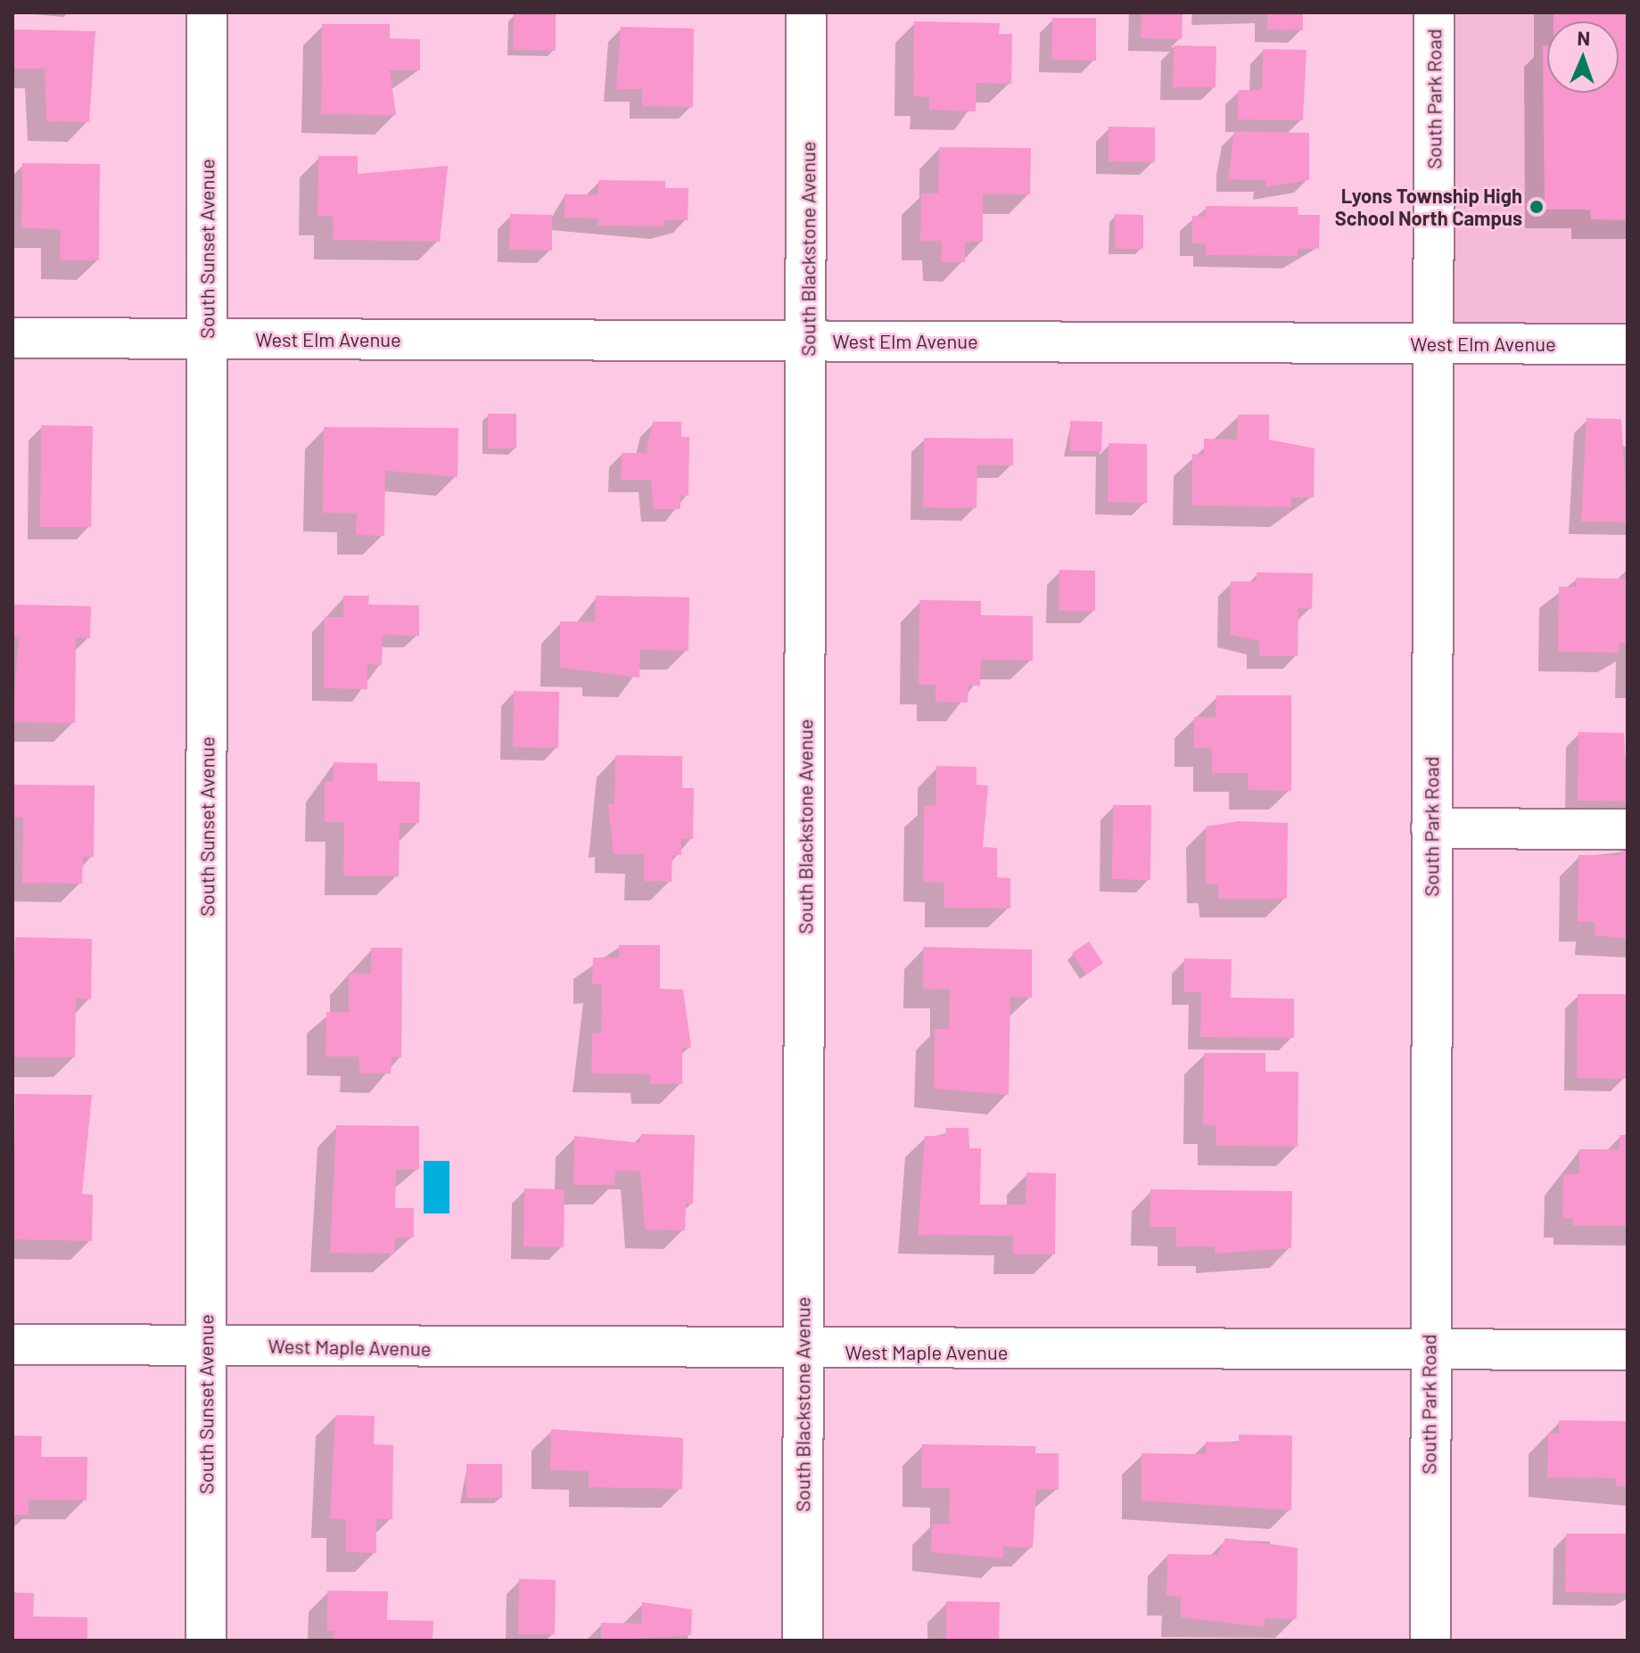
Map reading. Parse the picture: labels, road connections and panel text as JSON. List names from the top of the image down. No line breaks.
{"streets":{"street":["South Park Road","South Sunset Avenue","South Blackstone Avenue","West Elm Avenue","West Maple Avenue"]},"crossings":[["South Park Road","West Elm Avenue"],["South Park Road","West Maple Avenue"],["South Sunset Avenue","West Elm Avenue"],["South Sunset Avenue","West Maple Avenue"],["South Blackstone Avenue","West Elm Avenue"],["South Blackstone Avenue","West Maple Avenue"]],"places":["Lyons Township High School North Campus"],"north":"top"}
